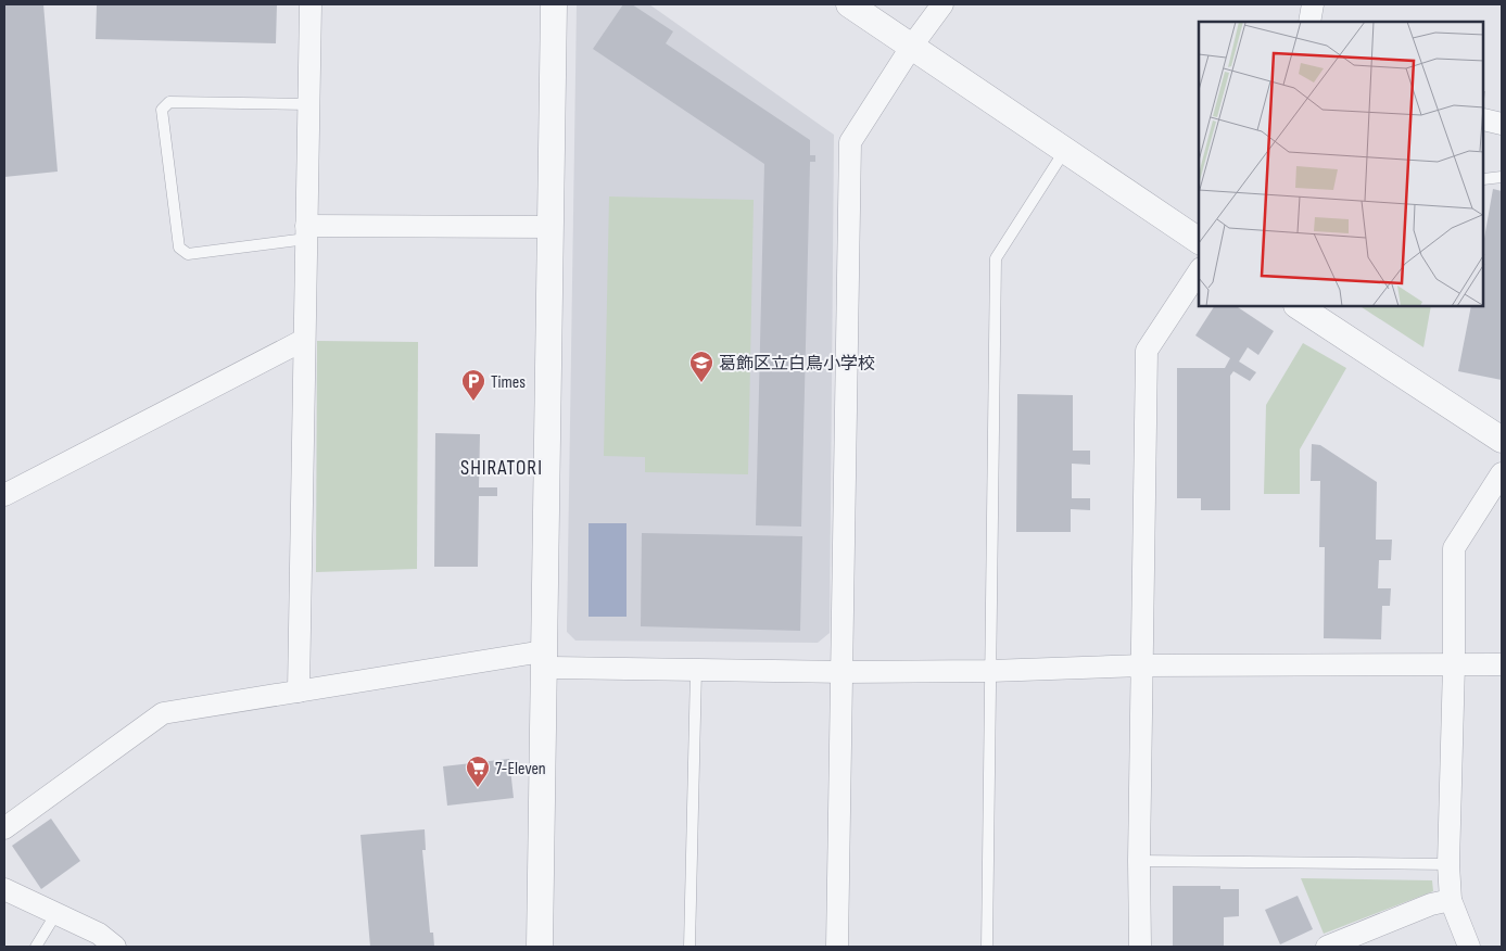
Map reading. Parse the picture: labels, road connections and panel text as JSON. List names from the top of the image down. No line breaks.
{"districts":["SHIRATORI"],"places":{"school or university":["葛飾区立白鳥小学校"],"parking":["Times"],"supermarket":["7-Eleven"]}}
